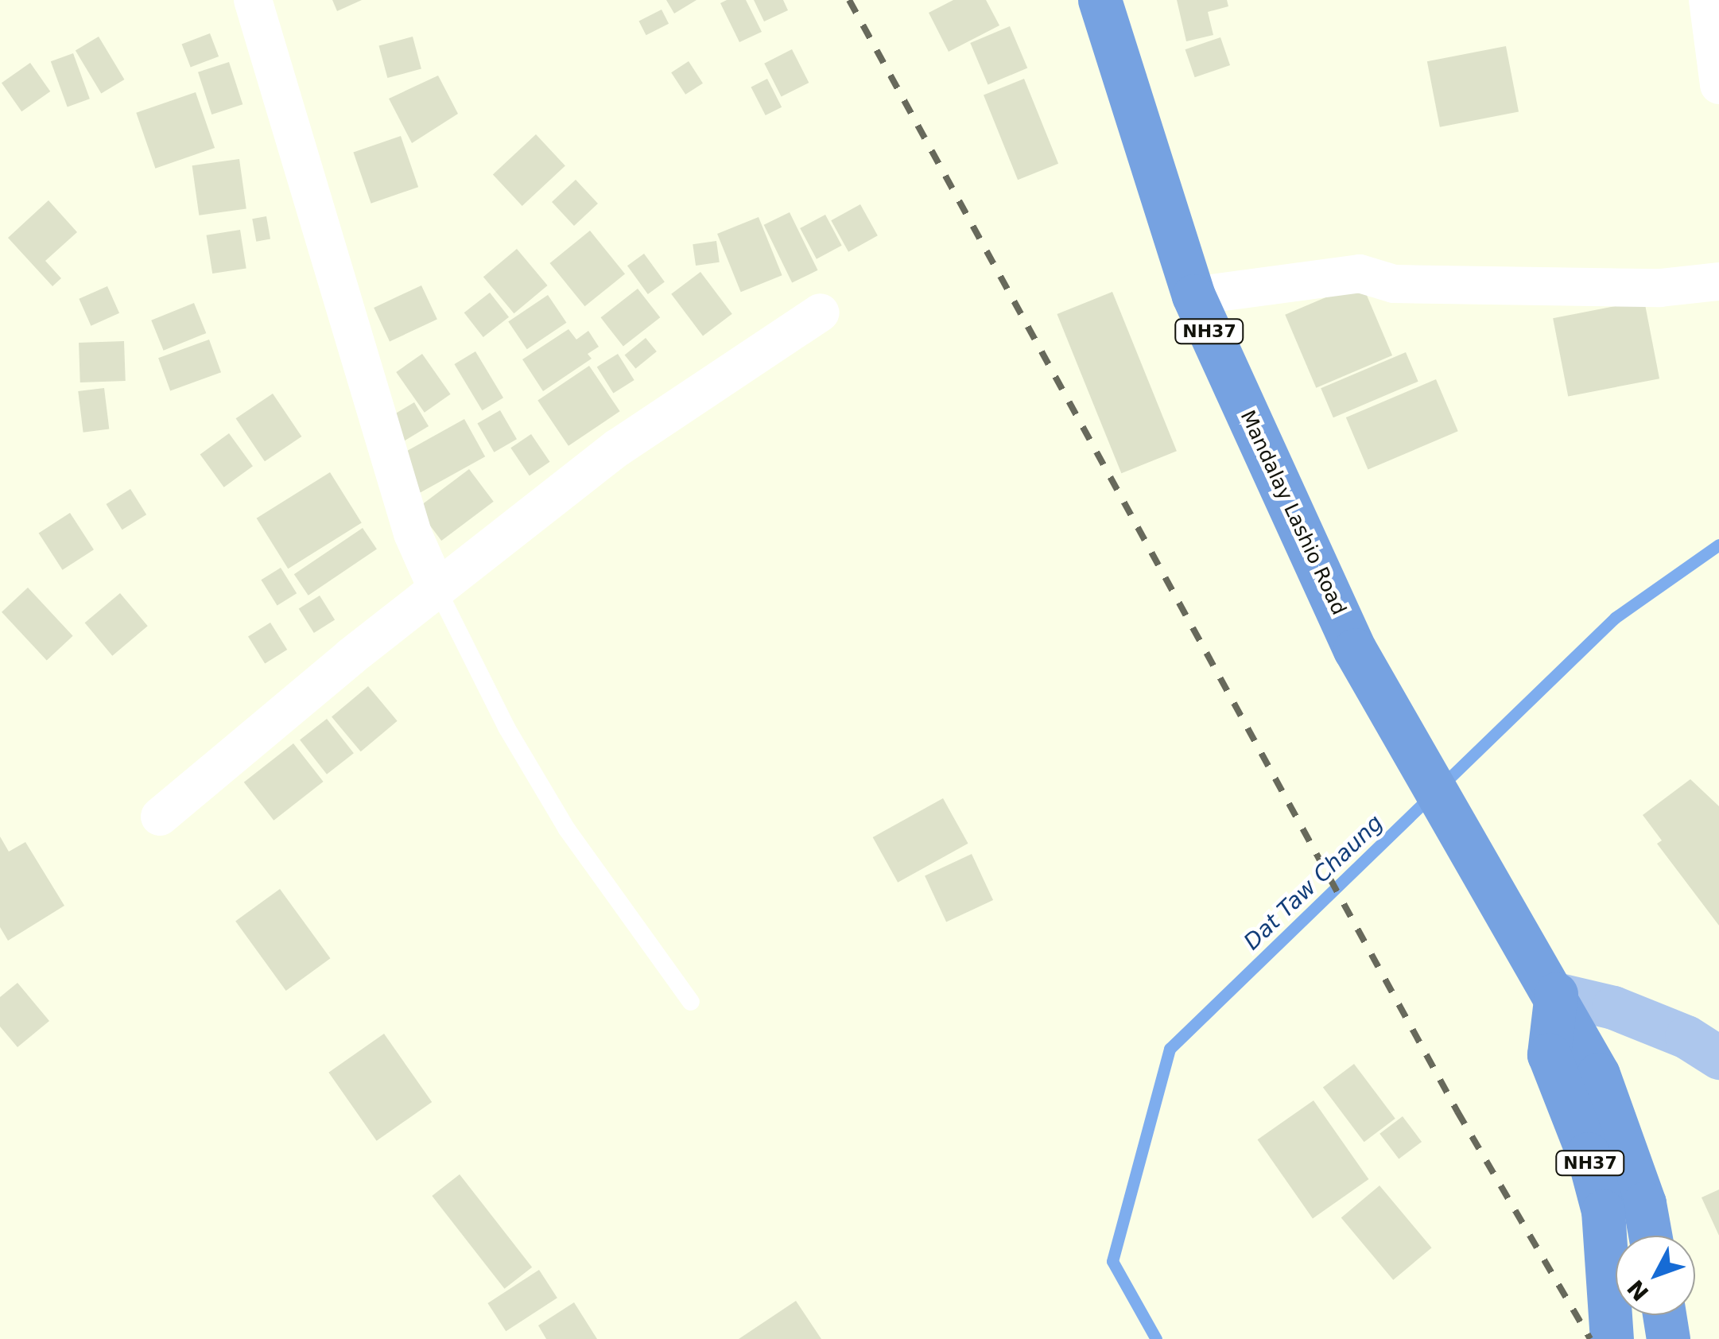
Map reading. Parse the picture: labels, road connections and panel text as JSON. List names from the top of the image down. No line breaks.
{"streets":{"highway":["NH37","Mandalay Lashio Road"]},"crossings":[["NH37","Mandalay Lashio Road"]],"water":["Dat Taw Chaung"],"north":"bottom left"}
